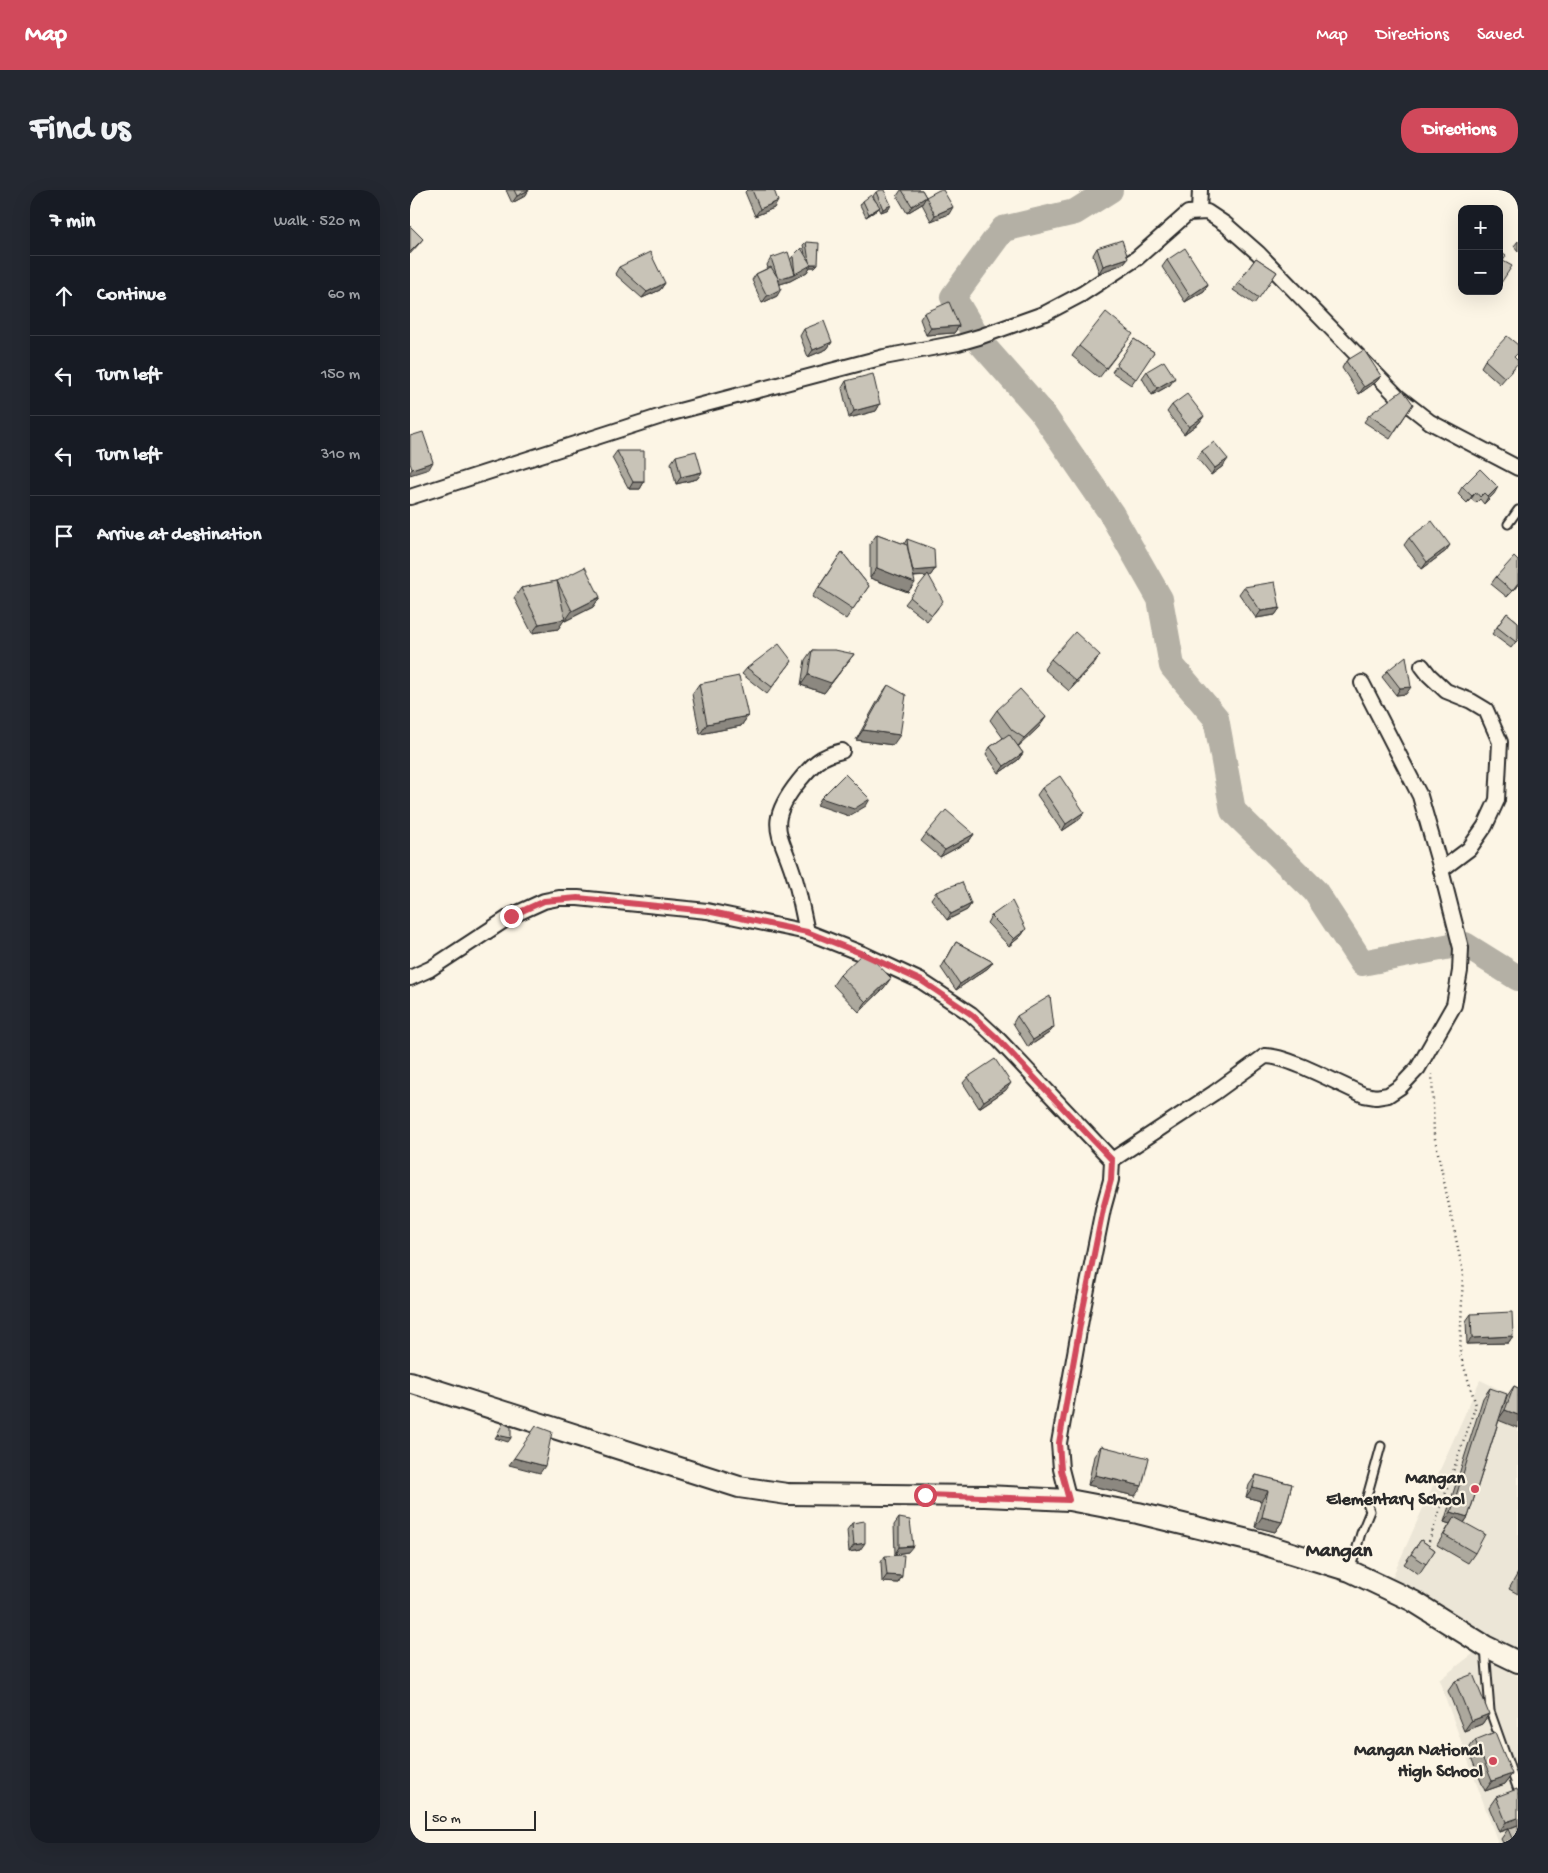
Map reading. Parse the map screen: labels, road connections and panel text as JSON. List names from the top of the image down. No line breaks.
{"districts":["Mangan"],"places":["Mangan Elementary School","Mangan National High School"],"scale_bar":"50 m","page":{"header":"Map","nav":["Map","Directions","Saved"],"buttons":"Directions","title":"Find us","heading":["7 min","Walk · 520 m"],"map_buttons":["+","−"],"list":[["Continue","60 m"],["Turn left","150 m"],["Turn left","310 m"],"Arrive at destination"],"scale":"50 m"}}
